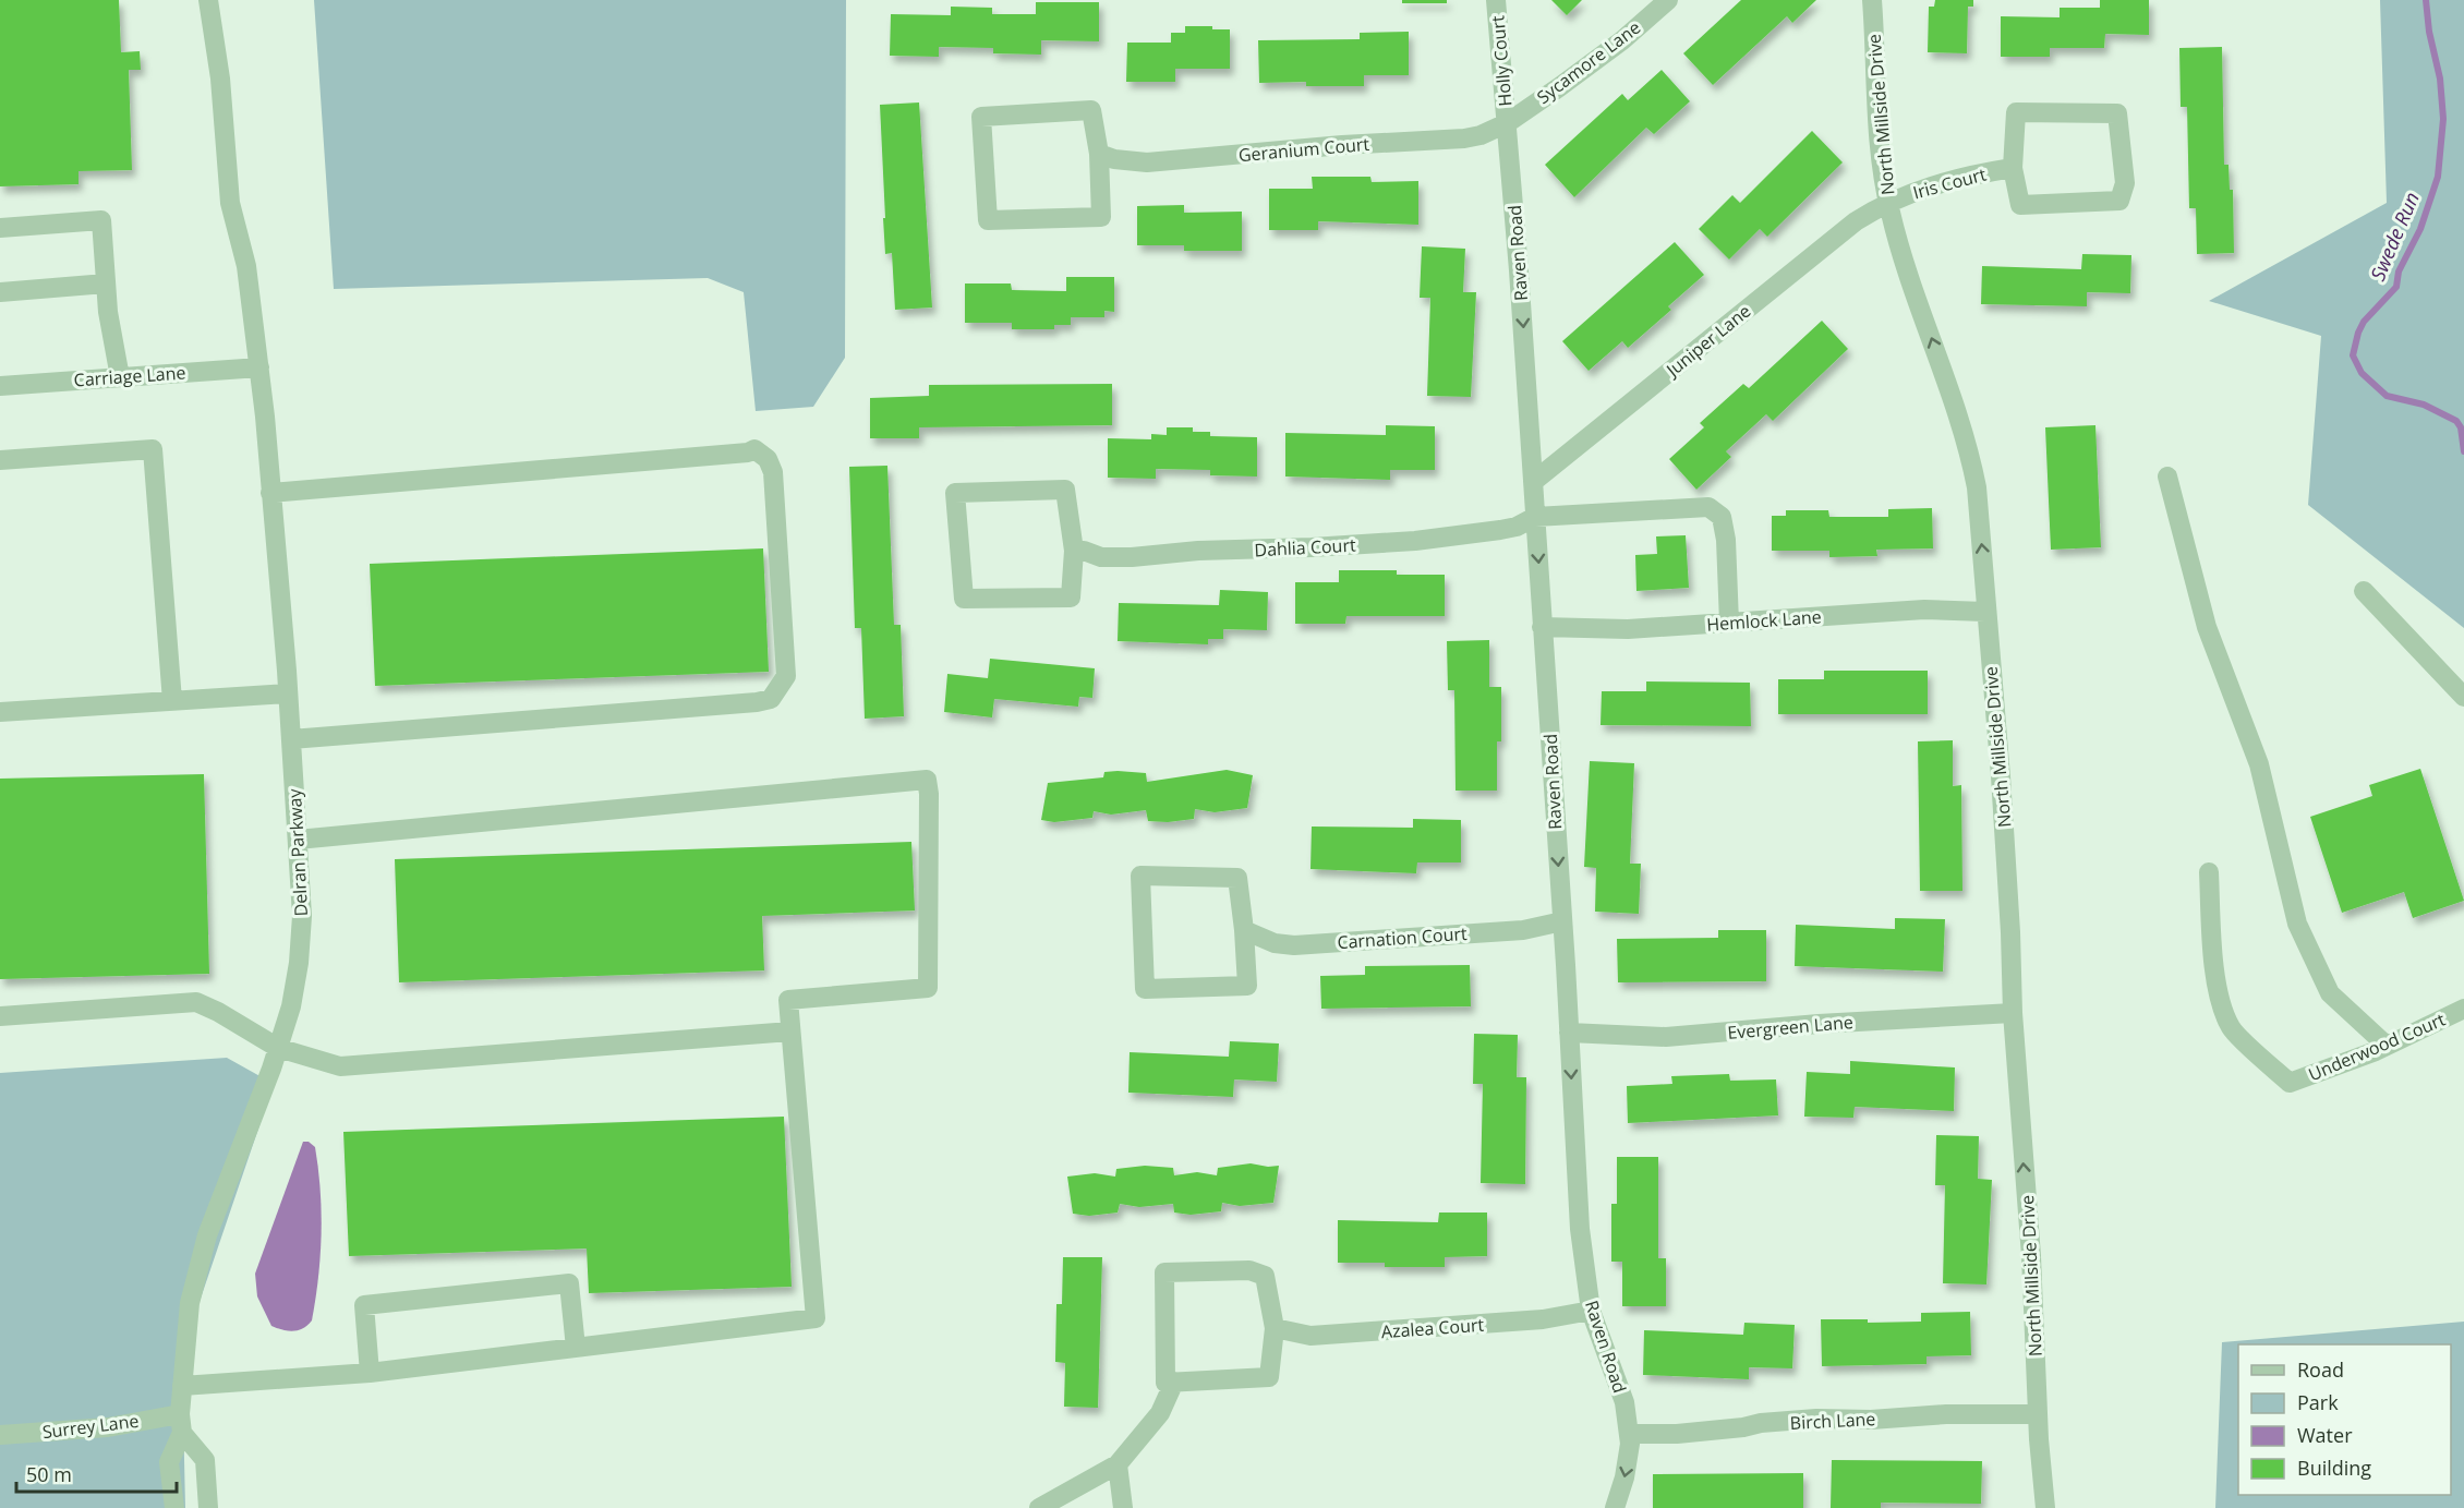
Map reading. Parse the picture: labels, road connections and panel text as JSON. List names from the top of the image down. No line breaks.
{"streets":{"street":["Holly Court","Sycamore Lane","North Millside Drive","Geranium Court","Iris Court","Raven Road","Juniper Lane","Carriage Lane","Dahlia Court","Hemlock Lane","Delran Parkway","Carnation Court","Evergreen Lane","Underwood Court","Azalea Court","Birch Lane","Surrey Lane"]},"crossings":[["Holly Court","Sycamore Lane"],["Holly Court","Geranium Court"],["Holly Court","Raven Road"],["Sycamore Lane","Geranium Court"],["Sycamore Lane","Raven Road"],["North Millside Drive","Iris Court"],["North Millside Drive","Juniper Lane"],["North Millside Drive","Hemlock Lane"],["North Millside Drive","Evergreen Lane"],["North Millside Drive","Birch Lane"],["Geranium Court","Raven Road"],["Iris Court","Juniper Lane"],["Raven Road","Juniper Lane"],["Raven Road","Dahlia Court"],["Raven Road","Hemlock Lane"],["Raven Road","Carnation Court"],["Raven Road","Evergreen Lane"],["Raven Road","Azalea Court"],["Raven Road","Birch Lane"],["Carriage Lane","Delran Parkway"],["Dahlia Court","Hemlock Lane"],["Delran Parkway","Surrey Lane"]],"one_way":["North Millside Drive","Raven Road"],"water":["Swede Run"],"legend":["Road","Park","Water","Building"],"scale_bar":"50 m"}
